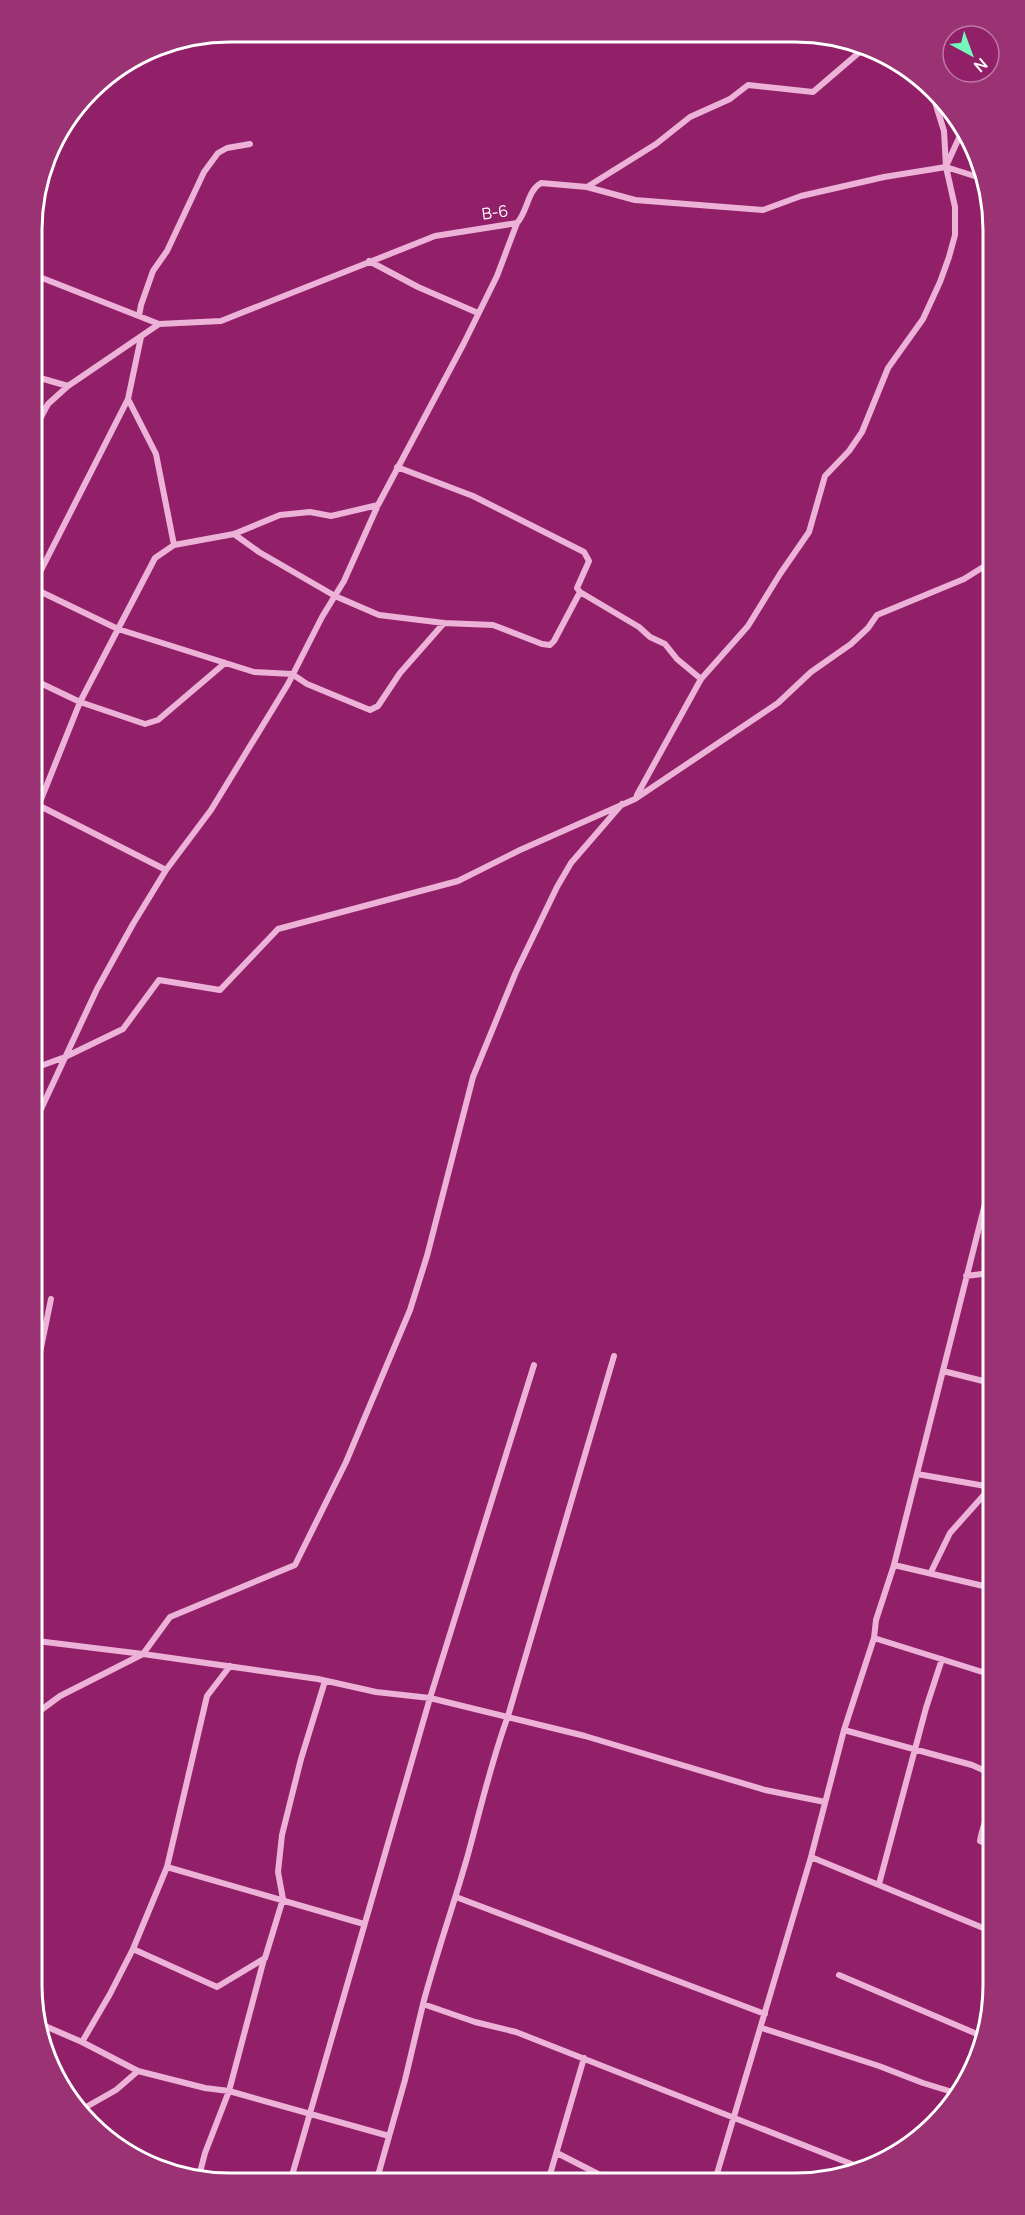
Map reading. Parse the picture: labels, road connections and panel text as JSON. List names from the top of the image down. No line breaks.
{"streets":{"street":["B-6"]},"north":"bottom right"}
